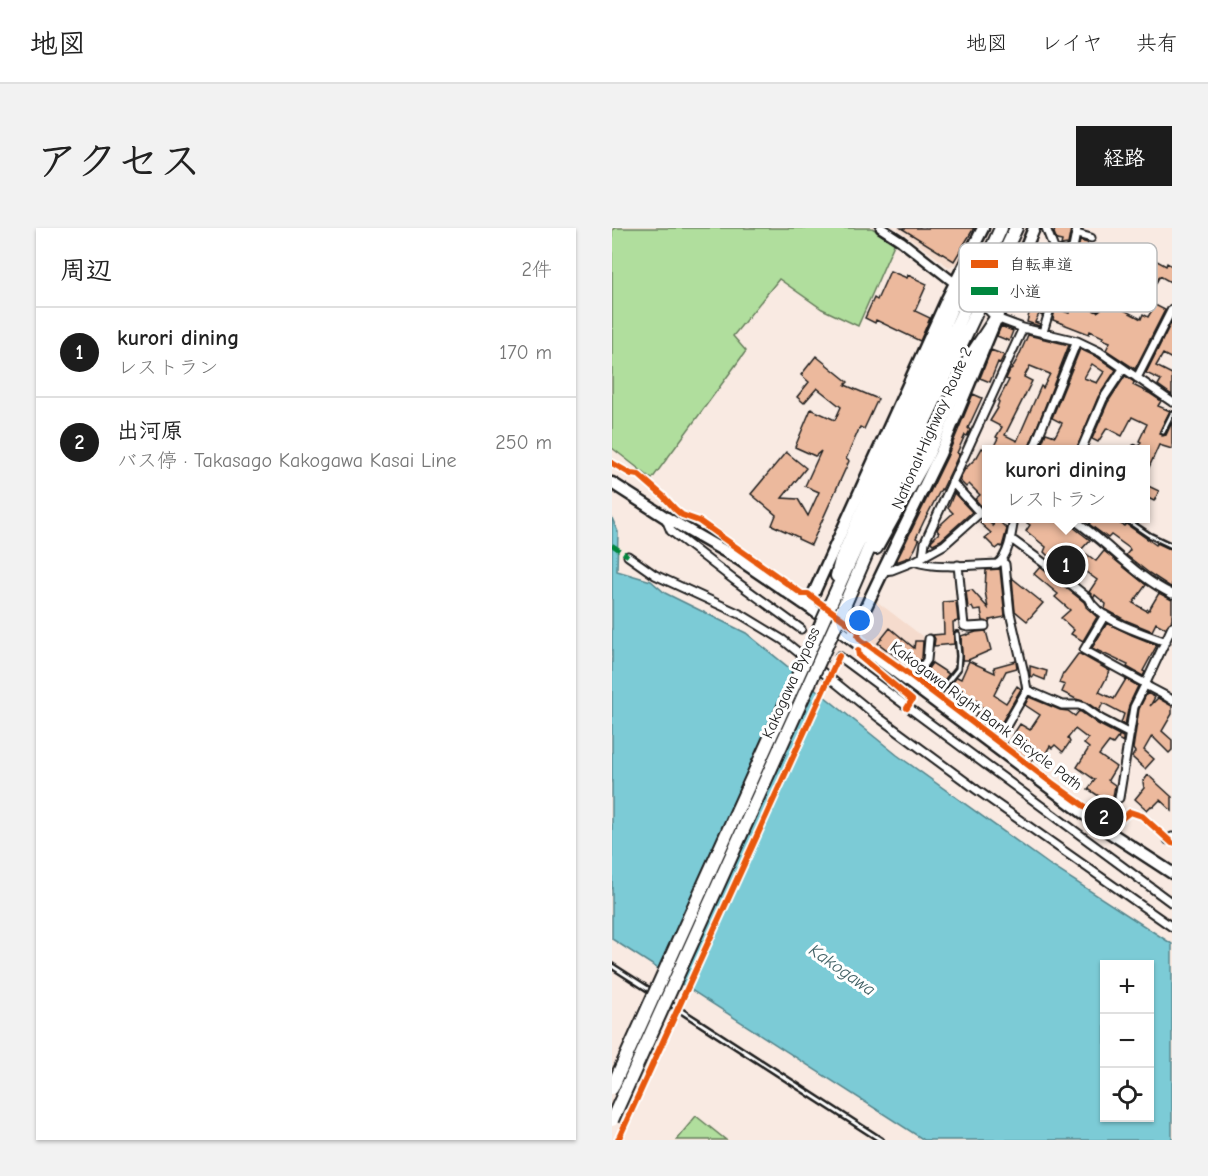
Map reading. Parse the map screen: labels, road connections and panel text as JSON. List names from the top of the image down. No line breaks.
{"streets":{"highway":["Kakogawa Bypass"],"main road":["National Highway Route 2"],"cycle path":["Kakogawa Right Bank Bicycle Path"]},"water":["Kakogawa"],"legend":["自転車道","小道"],"page":{"header":"地図","nav":["地図","レイヤ","共有"],"title":"アクセス","buttons":"経路","heading":["周辺","2件"],"list":[{"mark":"1","name":"kurori dining","note":"レストラン","value":"170 m"},{"mark":"2","name":"出河原","note":"バス停 · Takasago Kakogawa Kasai Line","value":"250 m"}],"popup":["kurori dining","レストラン"],"pins":["1","2"],"map_buttons":["+","−"]}}
